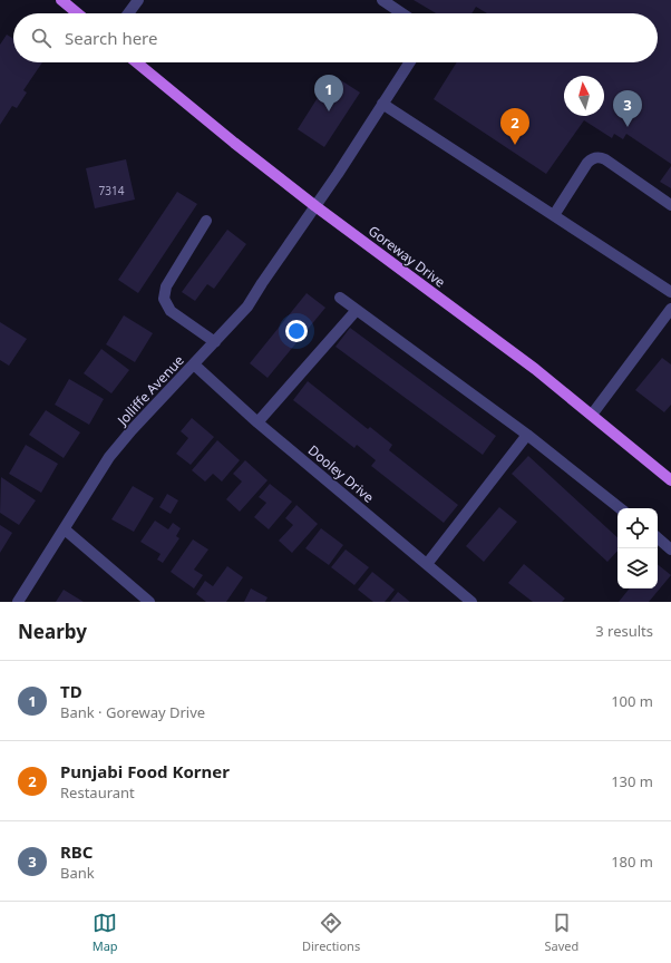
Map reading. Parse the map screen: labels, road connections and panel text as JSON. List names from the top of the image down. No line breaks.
{"streets":{"main road":["Goreway Drive"],"street":["Jolliffe Avenue","Dooley Drive"]},"crossings":[["Goreway Drive","Jolliffe Avenue"],["Jolliffe Avenue","Dooley Drive"]],"house_numbers":["7314"],"north":"top","page":{"search":"Search here","pins":["1","3","2"],"heading":["Nearby","3 results"],"list":[{"mark":"1","name":"TD","note":"Bank · Goreway Drive","value":"100 m"},{"mark":"2","name":"Punjabi Food Korner","note":"Restaurant","value":"130 m"},{"mark":"3","name":"RBC","note":"Bank","value":"180 m"}],"nav":["Map","Directions","Saved"]}}
